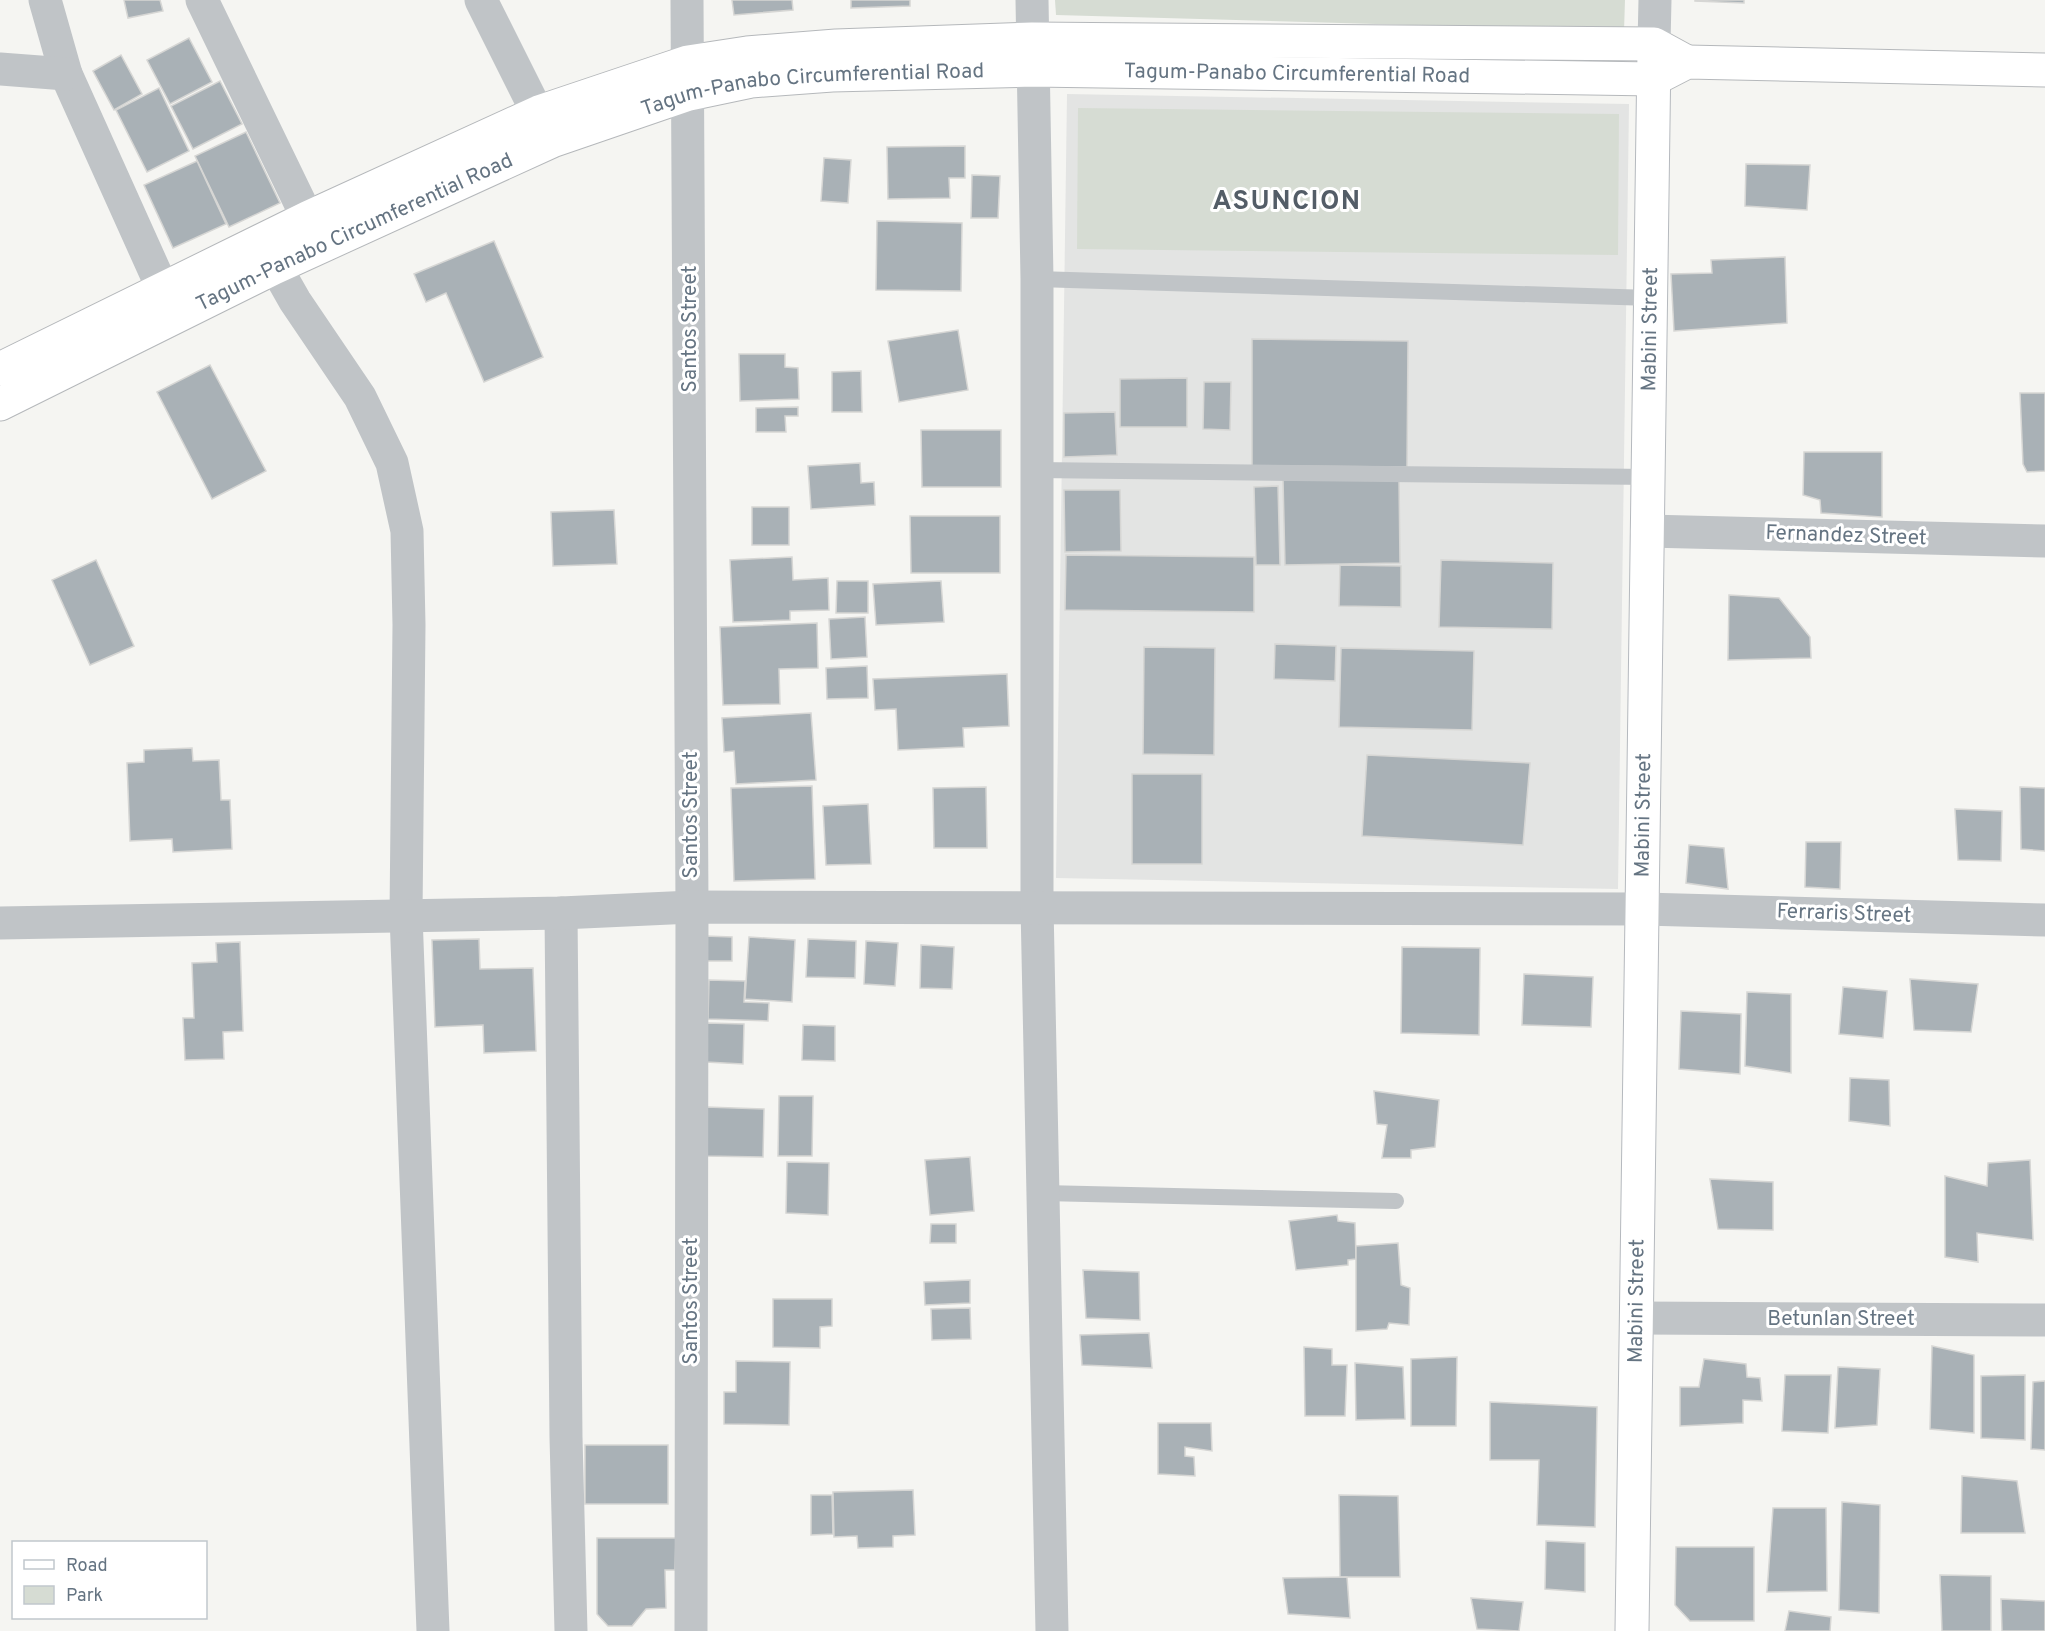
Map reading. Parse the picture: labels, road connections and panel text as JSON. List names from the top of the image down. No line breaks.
{"streets":{"main road":["Tagum-Panabo Circumferential Road","Mabini Street"],"street":["Santos Street","Fernandez Street","Ferraris Street","Betunlan Street"]},"crossings":[["Tagum-Panabo Circumferential Road","Santos Street"],["Tagum-Panabo Circumferential Road","Mabini Street"],["Santos Street","Ferraris Street"],["Mabini Street","Fernandez Street"],["Mabini Street","Ferraris Street"],["Mabini Street","Betunlan Street"]],"districts":["ASUNCION"],"legend":["Road","Park"]}
